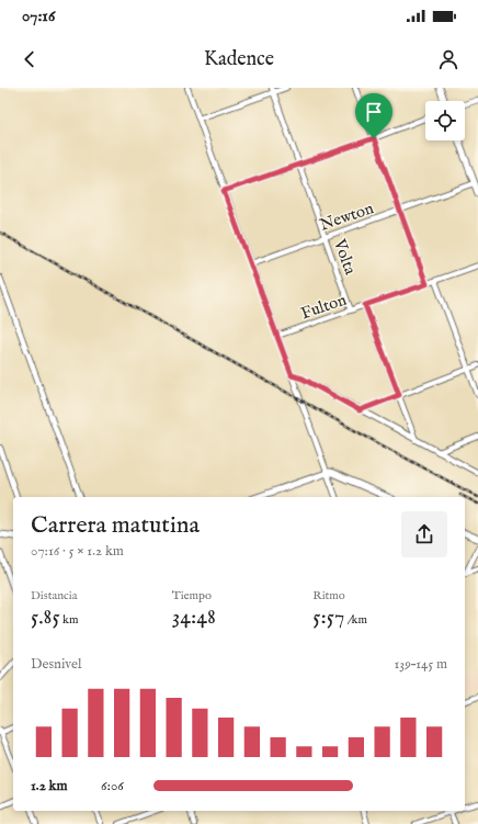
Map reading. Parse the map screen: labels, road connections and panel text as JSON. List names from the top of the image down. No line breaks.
{"streets":{"street":["Newton","Volta","Fulton"]},"crossings":[["Newton","Volta"],["Volta","Fulton"]],"page":{"status":"07:16","header":"Kadence","heading":["Carrera matutina","07:16 · 5 × 1.2 km"],"stats":[["Distancia","5.85 km"],["Tiempo","34:48"],["Ritmo","5:57 /km"]],"chart":["Desnivel","139–145 m"],"list":[{"name":"1.2 km","note":"6:06"}]}}
